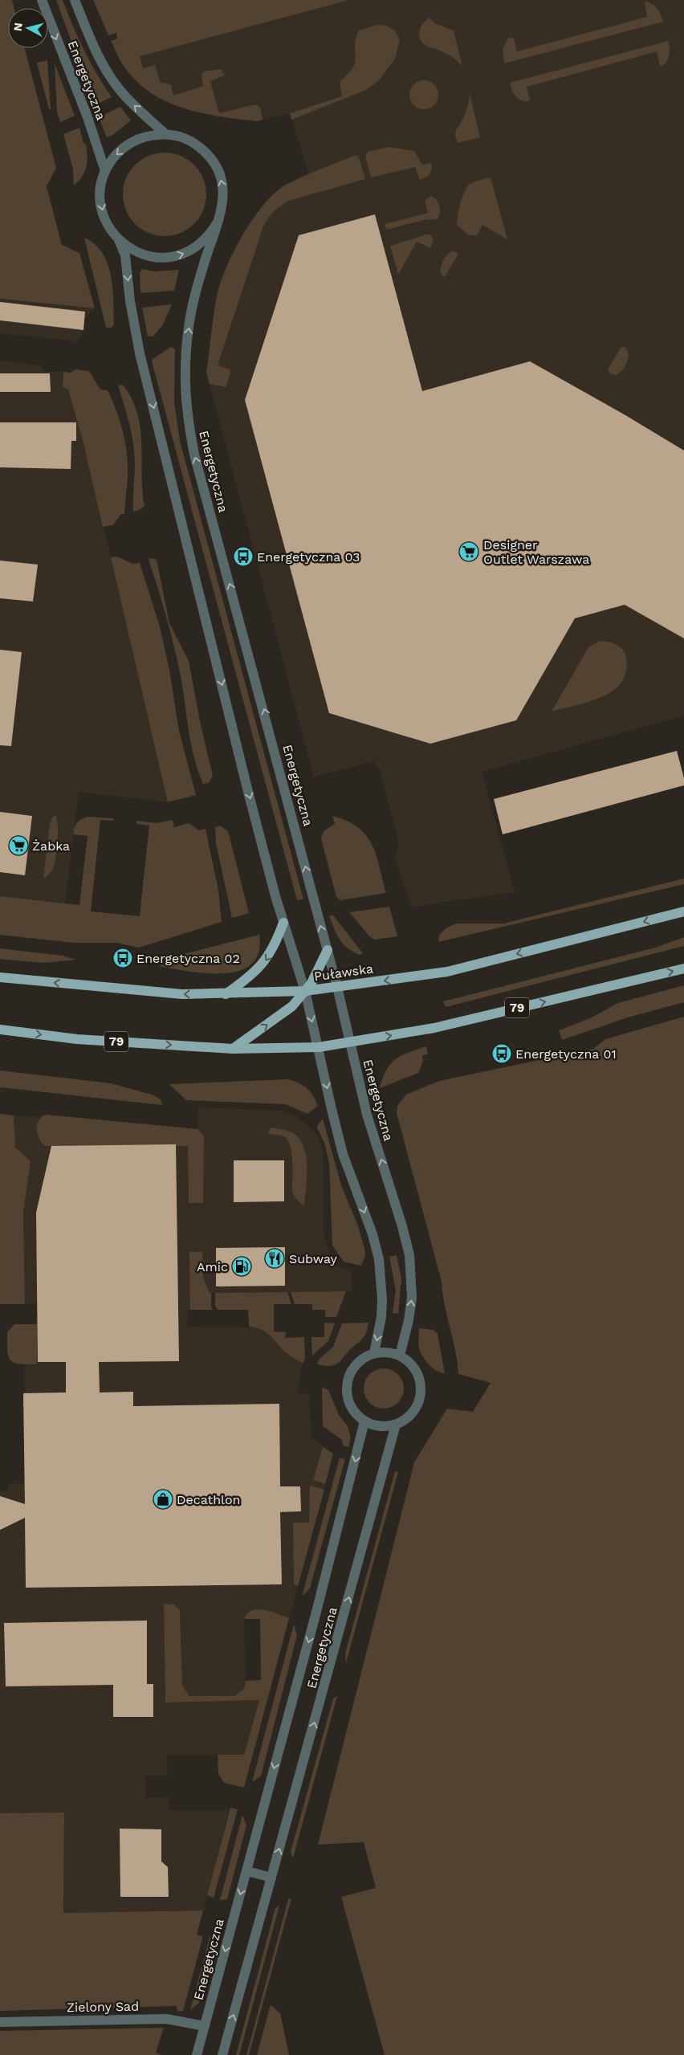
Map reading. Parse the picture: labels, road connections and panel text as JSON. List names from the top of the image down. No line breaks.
{"streets":{"main road":["Puławska","79"],"street":["Energetyczna","Zielony Sad"]},"crossings":[["Energetyczna","Puławska"],["Energetyczna","79"],["Energetyczna","Zielony Sad"]],"places":{"supermarket":["Designer Outlet Warszawa","Żabka"],"bus stop":["Energetyczna 03","Energetyczna 02","Energetyczna 01"],"restaurant":["Subway"],"fuel station":["Amic"],"shop":["Decathlon"]},"north":"left"}
